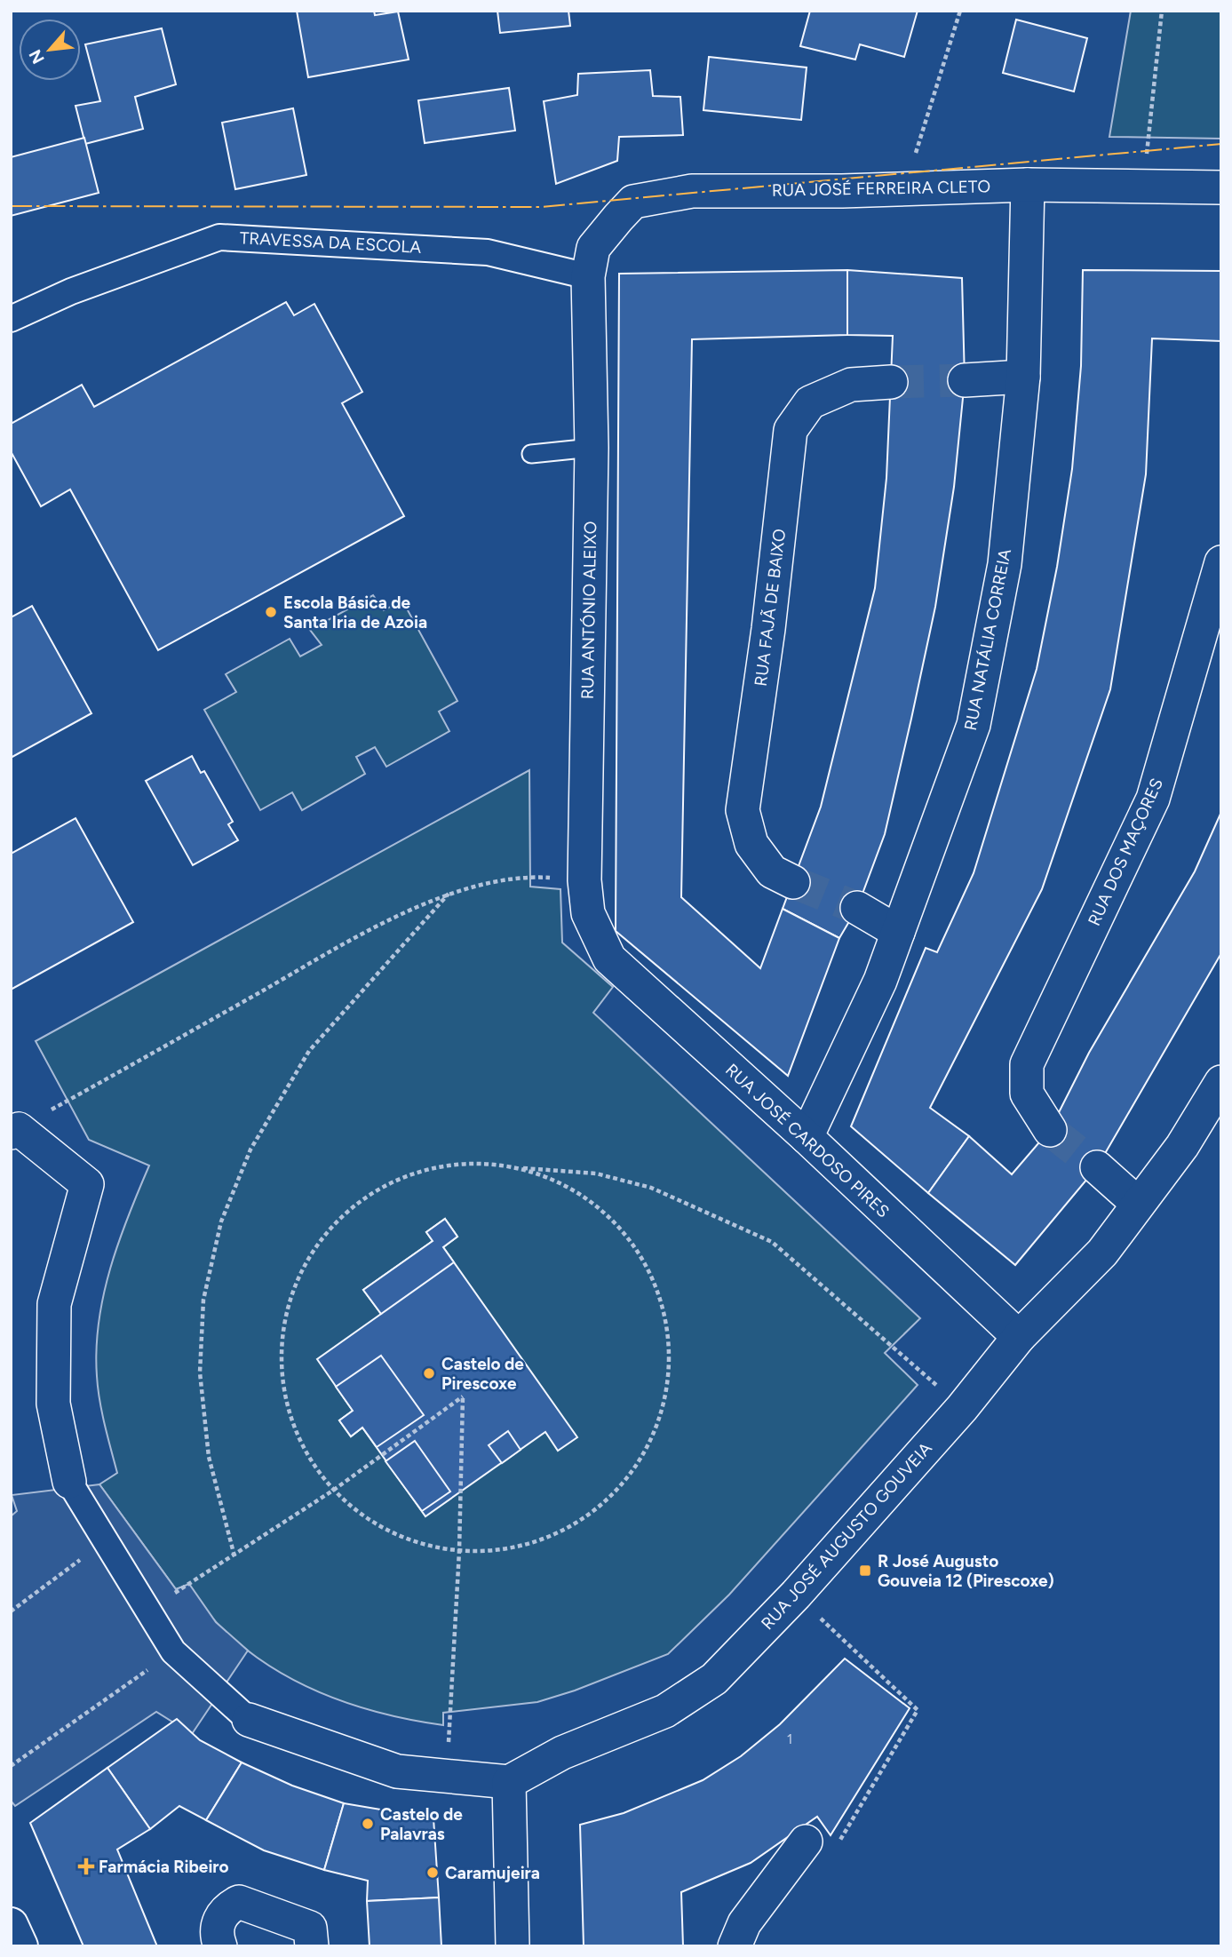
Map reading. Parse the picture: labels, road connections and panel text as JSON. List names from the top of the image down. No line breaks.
{"streets":{"street":["RUA JOSÉ FERREIRA CLETO","TRAVESSA DA ESCOLA","RUA FAJÃ DE BAIXO","RUA ANTÓNIO ALEIXO","RUA NATÁLIA CORREIA","RUA DOS MAÇORES","RUA JOSÉ CARDOSO PIRES","RUA JOSÉ AUGUSTO GOUVEIA"]},"crossings":[["RUA JOSÉ FERREIRA CLETO","TRAVESSA DA ESCOLA"],["RUA JOSÉ FERREIRA CLETO","RUA ANTÓNIO ALEIXO"],["RUA JOSÉ FERREIRA CLETO","RUA NATÁLIA CORREIA"],["TRAVESSA DA ESCOLA","RUA ANTÓNIO ALEIXO"],["RUA ANTÓNIO ALEIXO","RUA JOSÉ CARDOSO PIRES"],["RUA NATÁLIA CORREIA","RUA JOSÉ CARDOSO PIRES"],["RUA JOSÉ CARDOSO PIRES","RUA JOSÉ AUGUSTO GOUVEIA"]],"places":{"other":["Escola Básica de Santa Iria de Azoia","Castelo de Pirescoxe","Castelo de Palavras","Caramujeira"],"transit":["R José Augusto Gouveia 12 (Pirescoxe)"],"health":["Farmácia Ribeiro"]},"house_numbers":["1"],"north":"bottom left"}
